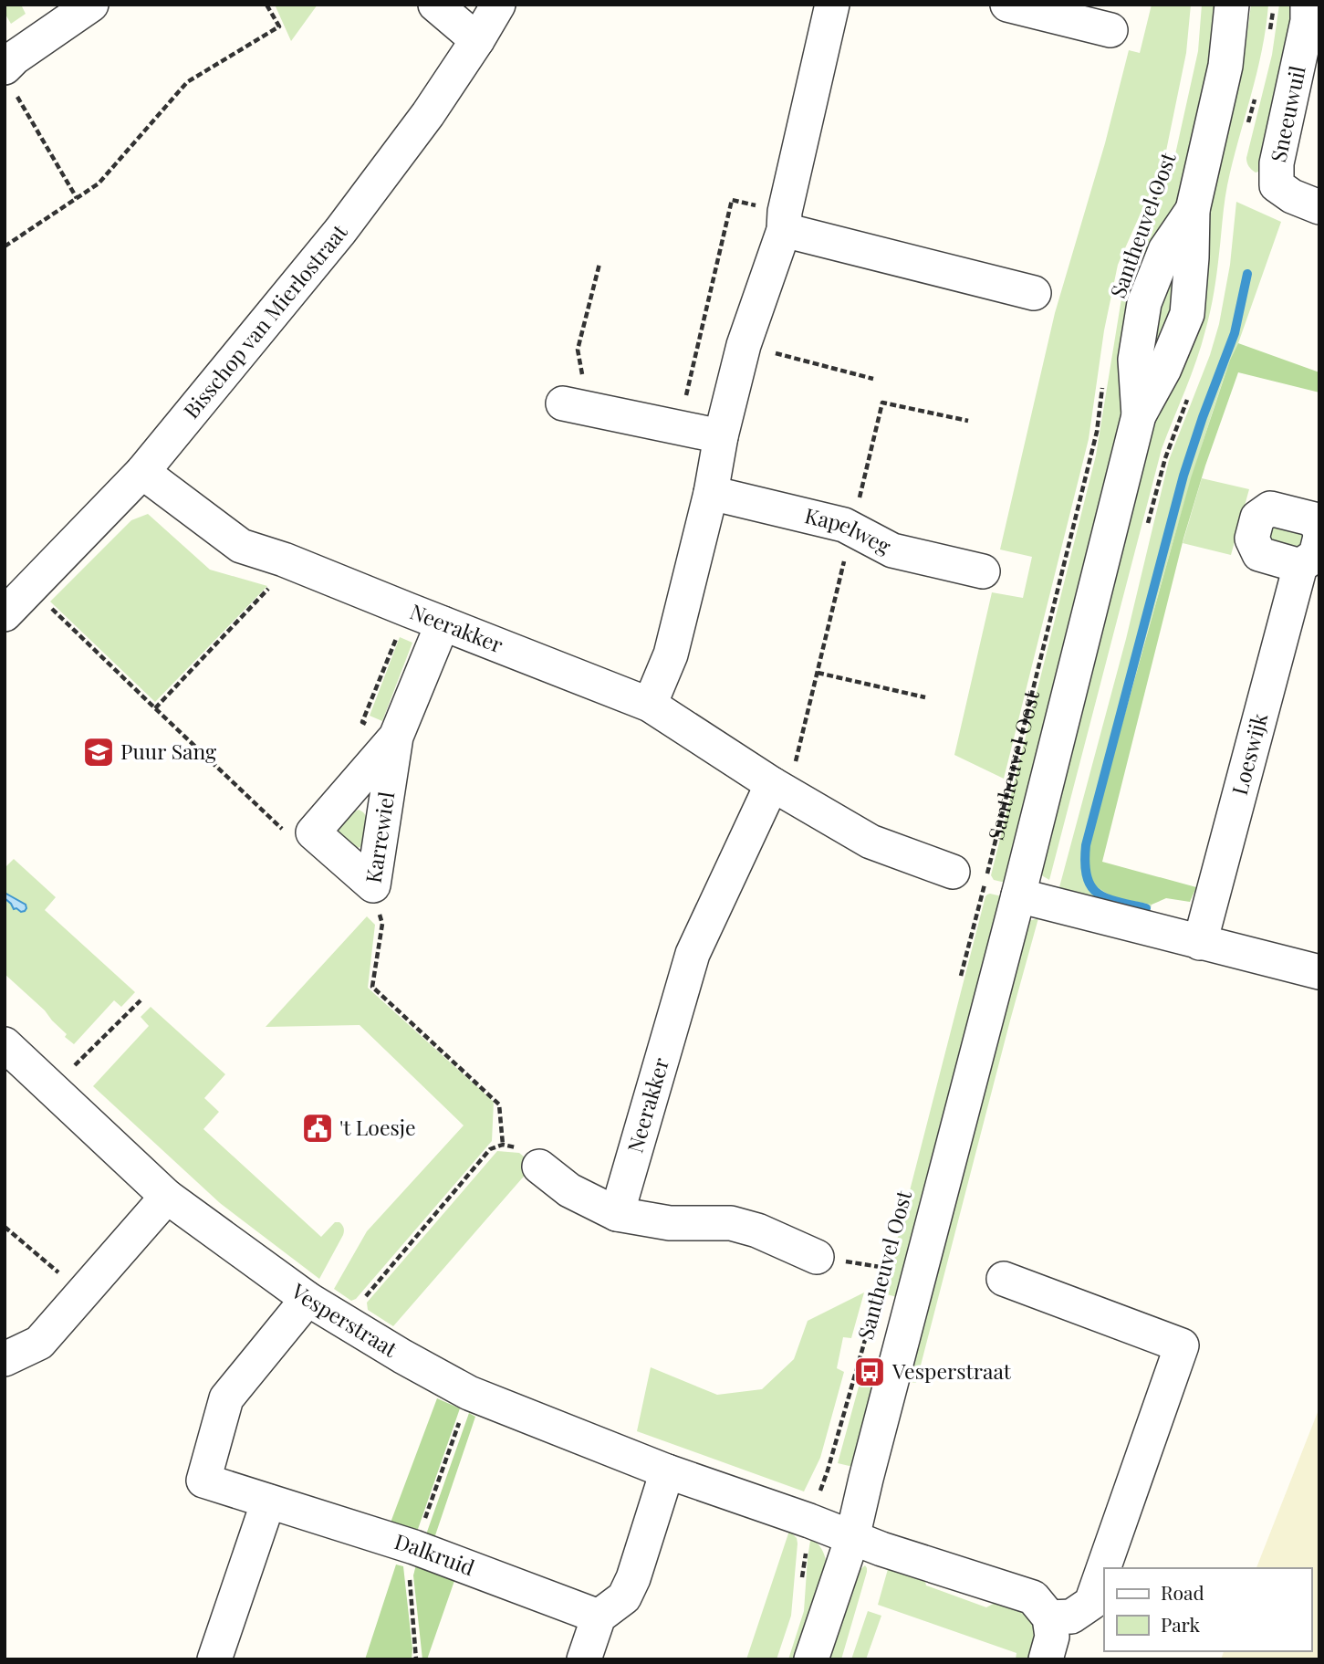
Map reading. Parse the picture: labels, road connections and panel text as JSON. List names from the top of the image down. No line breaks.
{"streets":{"street":["Sneeuwuil","Santheuvel Oost","Bisschop van Mierlostraat","Kapelweg","Neerakker","Loeswijk","Karrewiel","Vesperstraat","Dalkruid"]},"crossings":[["Santheuvel Oost","Vesperstraat"],["Bisschop van Mierlostraat","Neerakker"],["Neerakker","Karrewiel"],["Vesperstraat","Dalkruid"]],"places":{"school or university":["Puur Sang"],"public building":["'t Loesje"],"bus stop":["Vesperstraat"]},"legend":["Road","Park"]}
